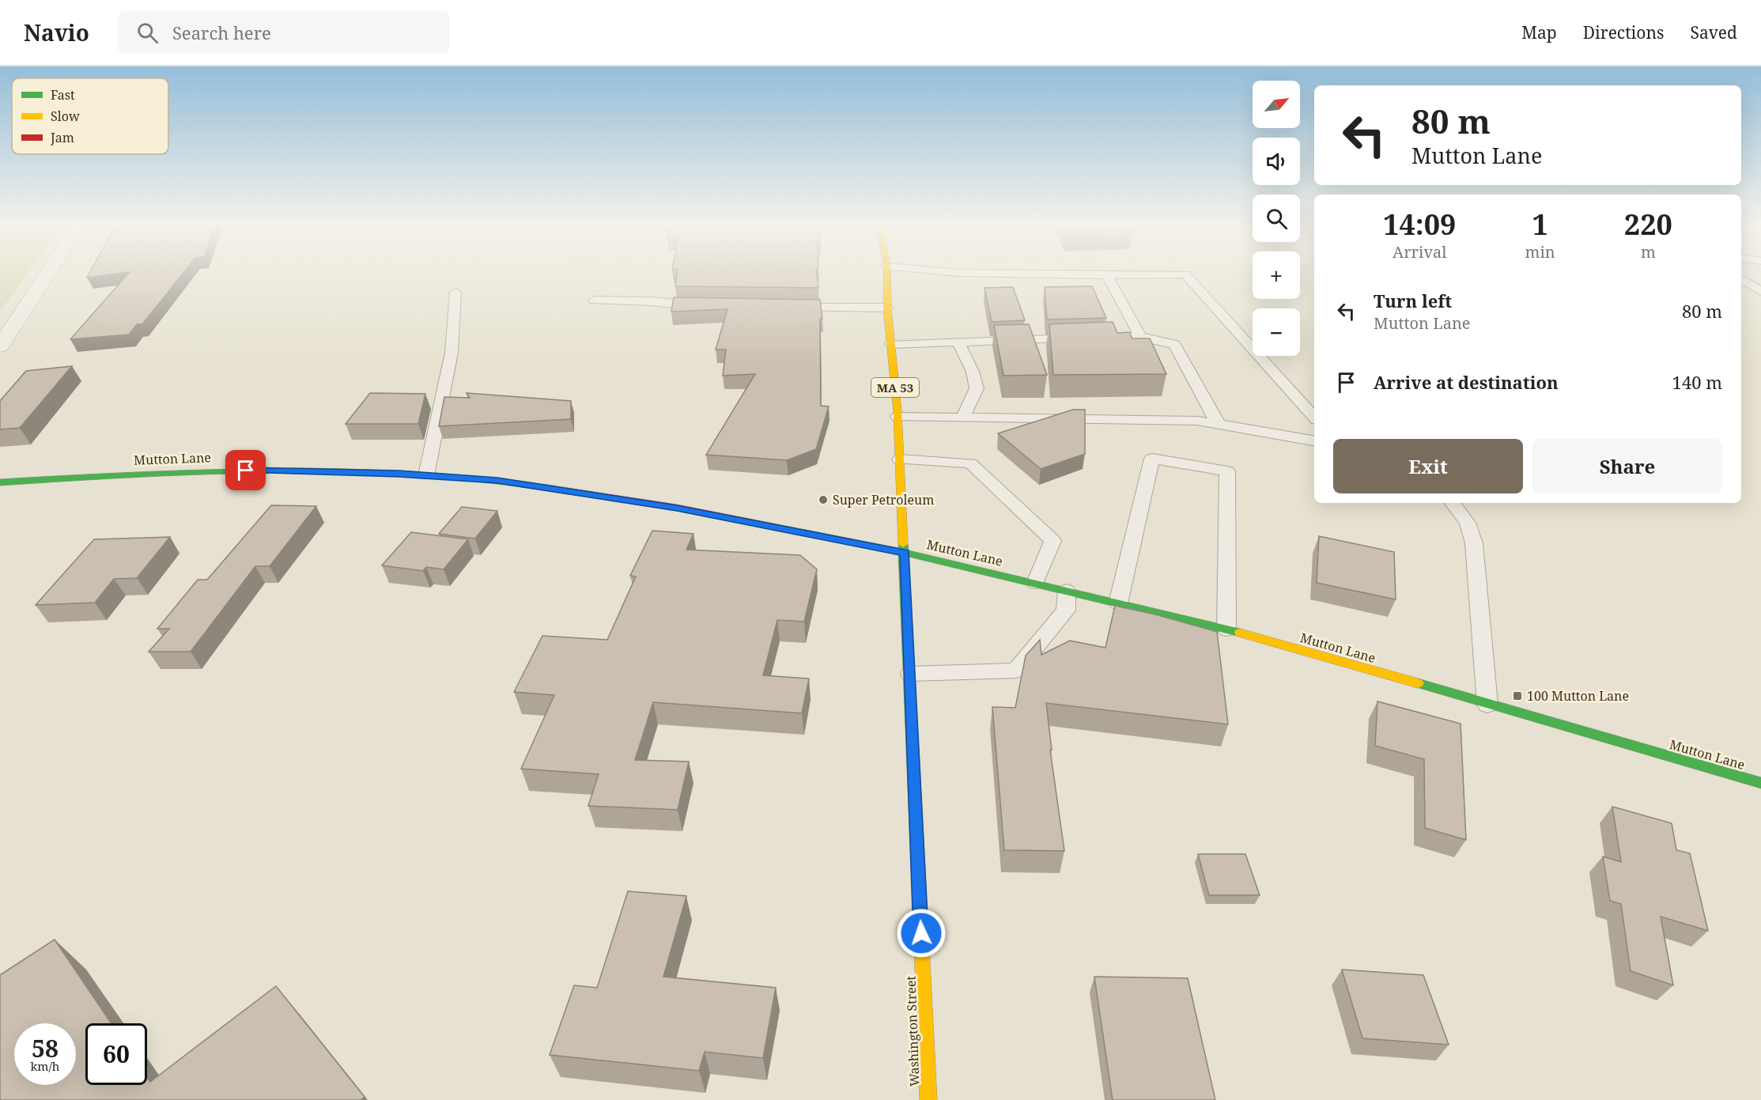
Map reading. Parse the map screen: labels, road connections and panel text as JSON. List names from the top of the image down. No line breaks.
{"streets":{"street":["MA 53","Mutton Lane","Washington Street"]},"crossings":[["Mutton Lane","Washington Street"]],"places":{"other":["Super Petroleum"],"transit":["100 Mutton Lane"]},"legend":["Fast","Slow","Jam"],"north":"top right","page":{"header":"Navio","search":"Search here","nav":["Map","Directions","Saved"],"map_buttons":["+","−"],"turn":["80 m","Mutton Lane"],"eta":["14:09","Arrival","1","min","220","m"],"list":[{"name":"Turn left","note":"Mutton Lane","value":"80 m"},{"name":"Arrive at destination","value":"140 m"}],"buttons":["Exit","Share"],"speed":"58 km/h","limit":"60"}}
